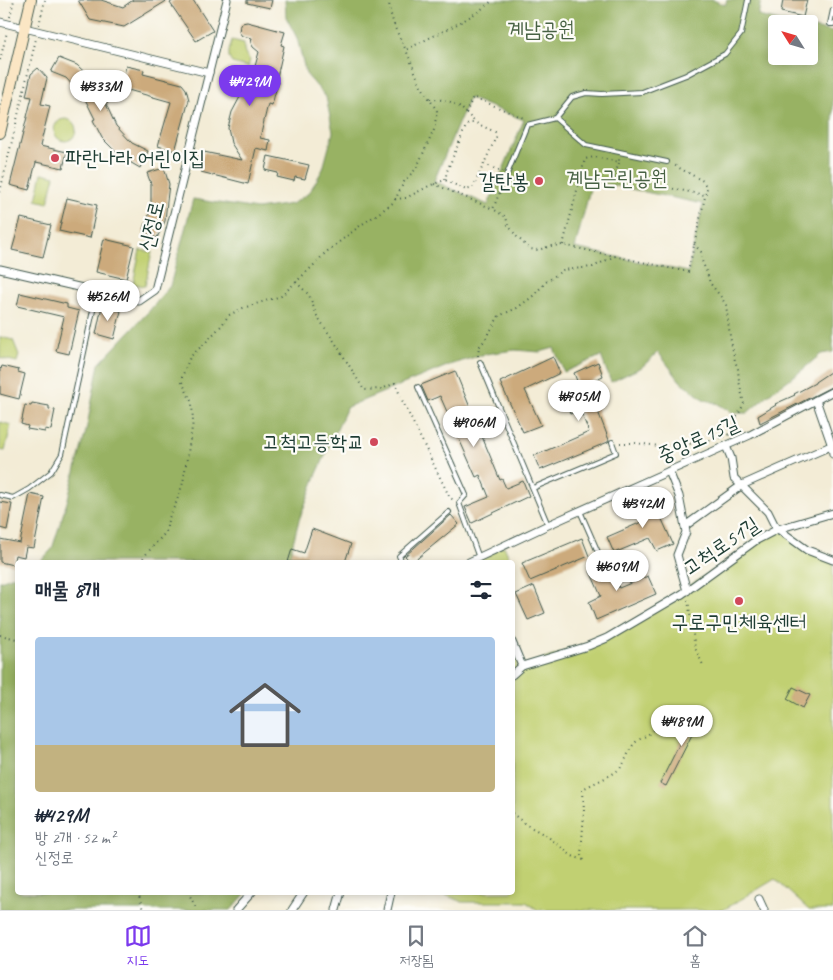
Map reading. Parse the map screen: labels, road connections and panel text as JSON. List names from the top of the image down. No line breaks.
{"streets":{"street":["신정로","중앙로15길","고척로51길"]},"crossings":[["중앙로15길","고척로51길"]],"parks":["계남공원","계남근린공원"],"places":["파란나라 어린이집","갈탄봉","고척고등학교","구로구민체육센터"],"north":"top left","page":{"price":["₩429M","₩333M","₩526M","₩705M","₩906M","₩342M","₩609M","₩489M"],"heading":"매물 8개","list":[{"name":"₩429M","note":"방 2개 · 52 m² · 신정로"}],"tabs":["지도","저장됨","홈"]}}
